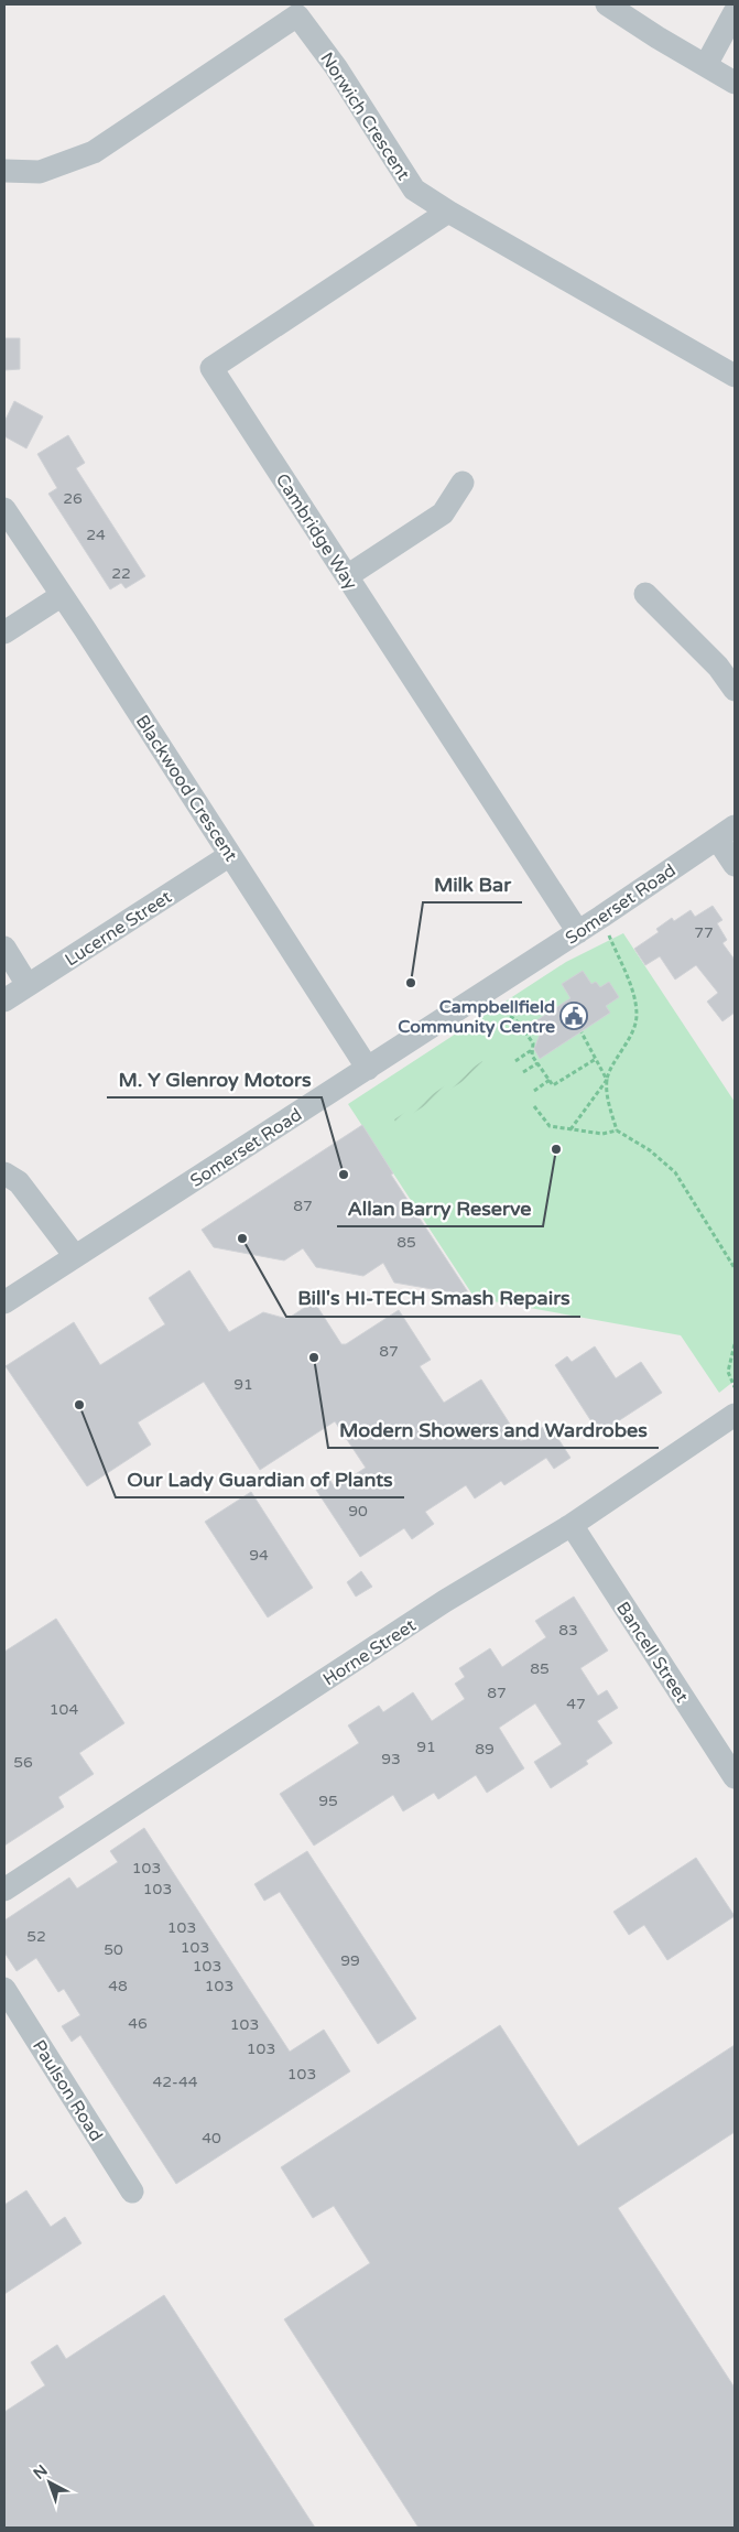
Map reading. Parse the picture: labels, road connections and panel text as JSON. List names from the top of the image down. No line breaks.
{"streets":{"street":["Norwich Crescent","Cambridge Way","Blackwood Crescent","Somerset Road","Lucerne Street","Horne Street","Bancell Street","Paulson Road"]},"crossings":[["Norwich Crescent","Cambridge Way"],["Cambridge Way","Somerset Road"],["Blackwood Crescent","Somerset Road"],["Blackwood Crescent","Lucerne Street"],["Horne Street","Bancell Street"]],"places":{"other":["Milk Bar","Allan Barry Reserve","M. Y Glenroy Motors","Bill's HI-TECH Smash Repairs","Modern Showers and Wardrobes","Our Lady Guardian of Plants"],"public building":["Campbellfield Community Centre"]},"house_numbers":["26","24","22","77","87","85","87","91","90","94","83","85","87","47","104","91","89","93","56","95","103","103","103","52","103","50","99","103","48","103","46","103","103","103","42-44","40"],"north":"top left"}
